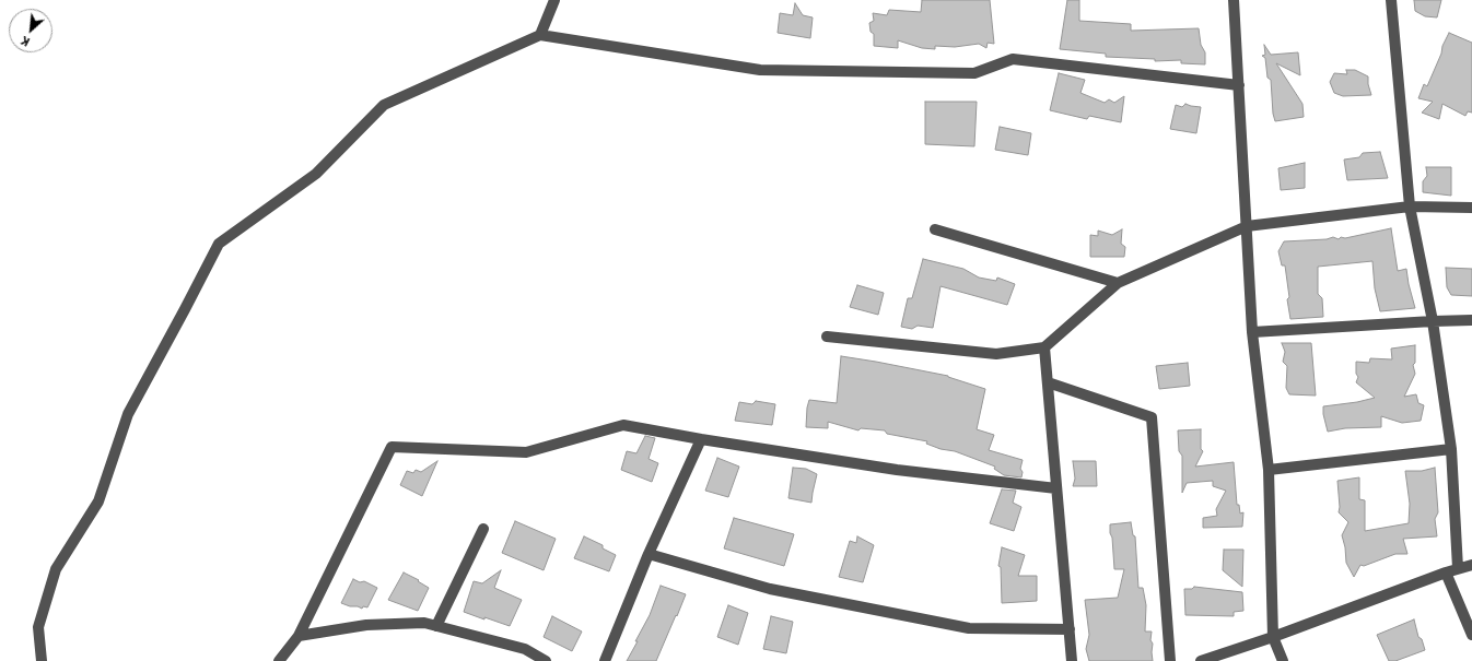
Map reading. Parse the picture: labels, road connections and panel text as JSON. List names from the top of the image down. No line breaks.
{"north":"bottom left"}
